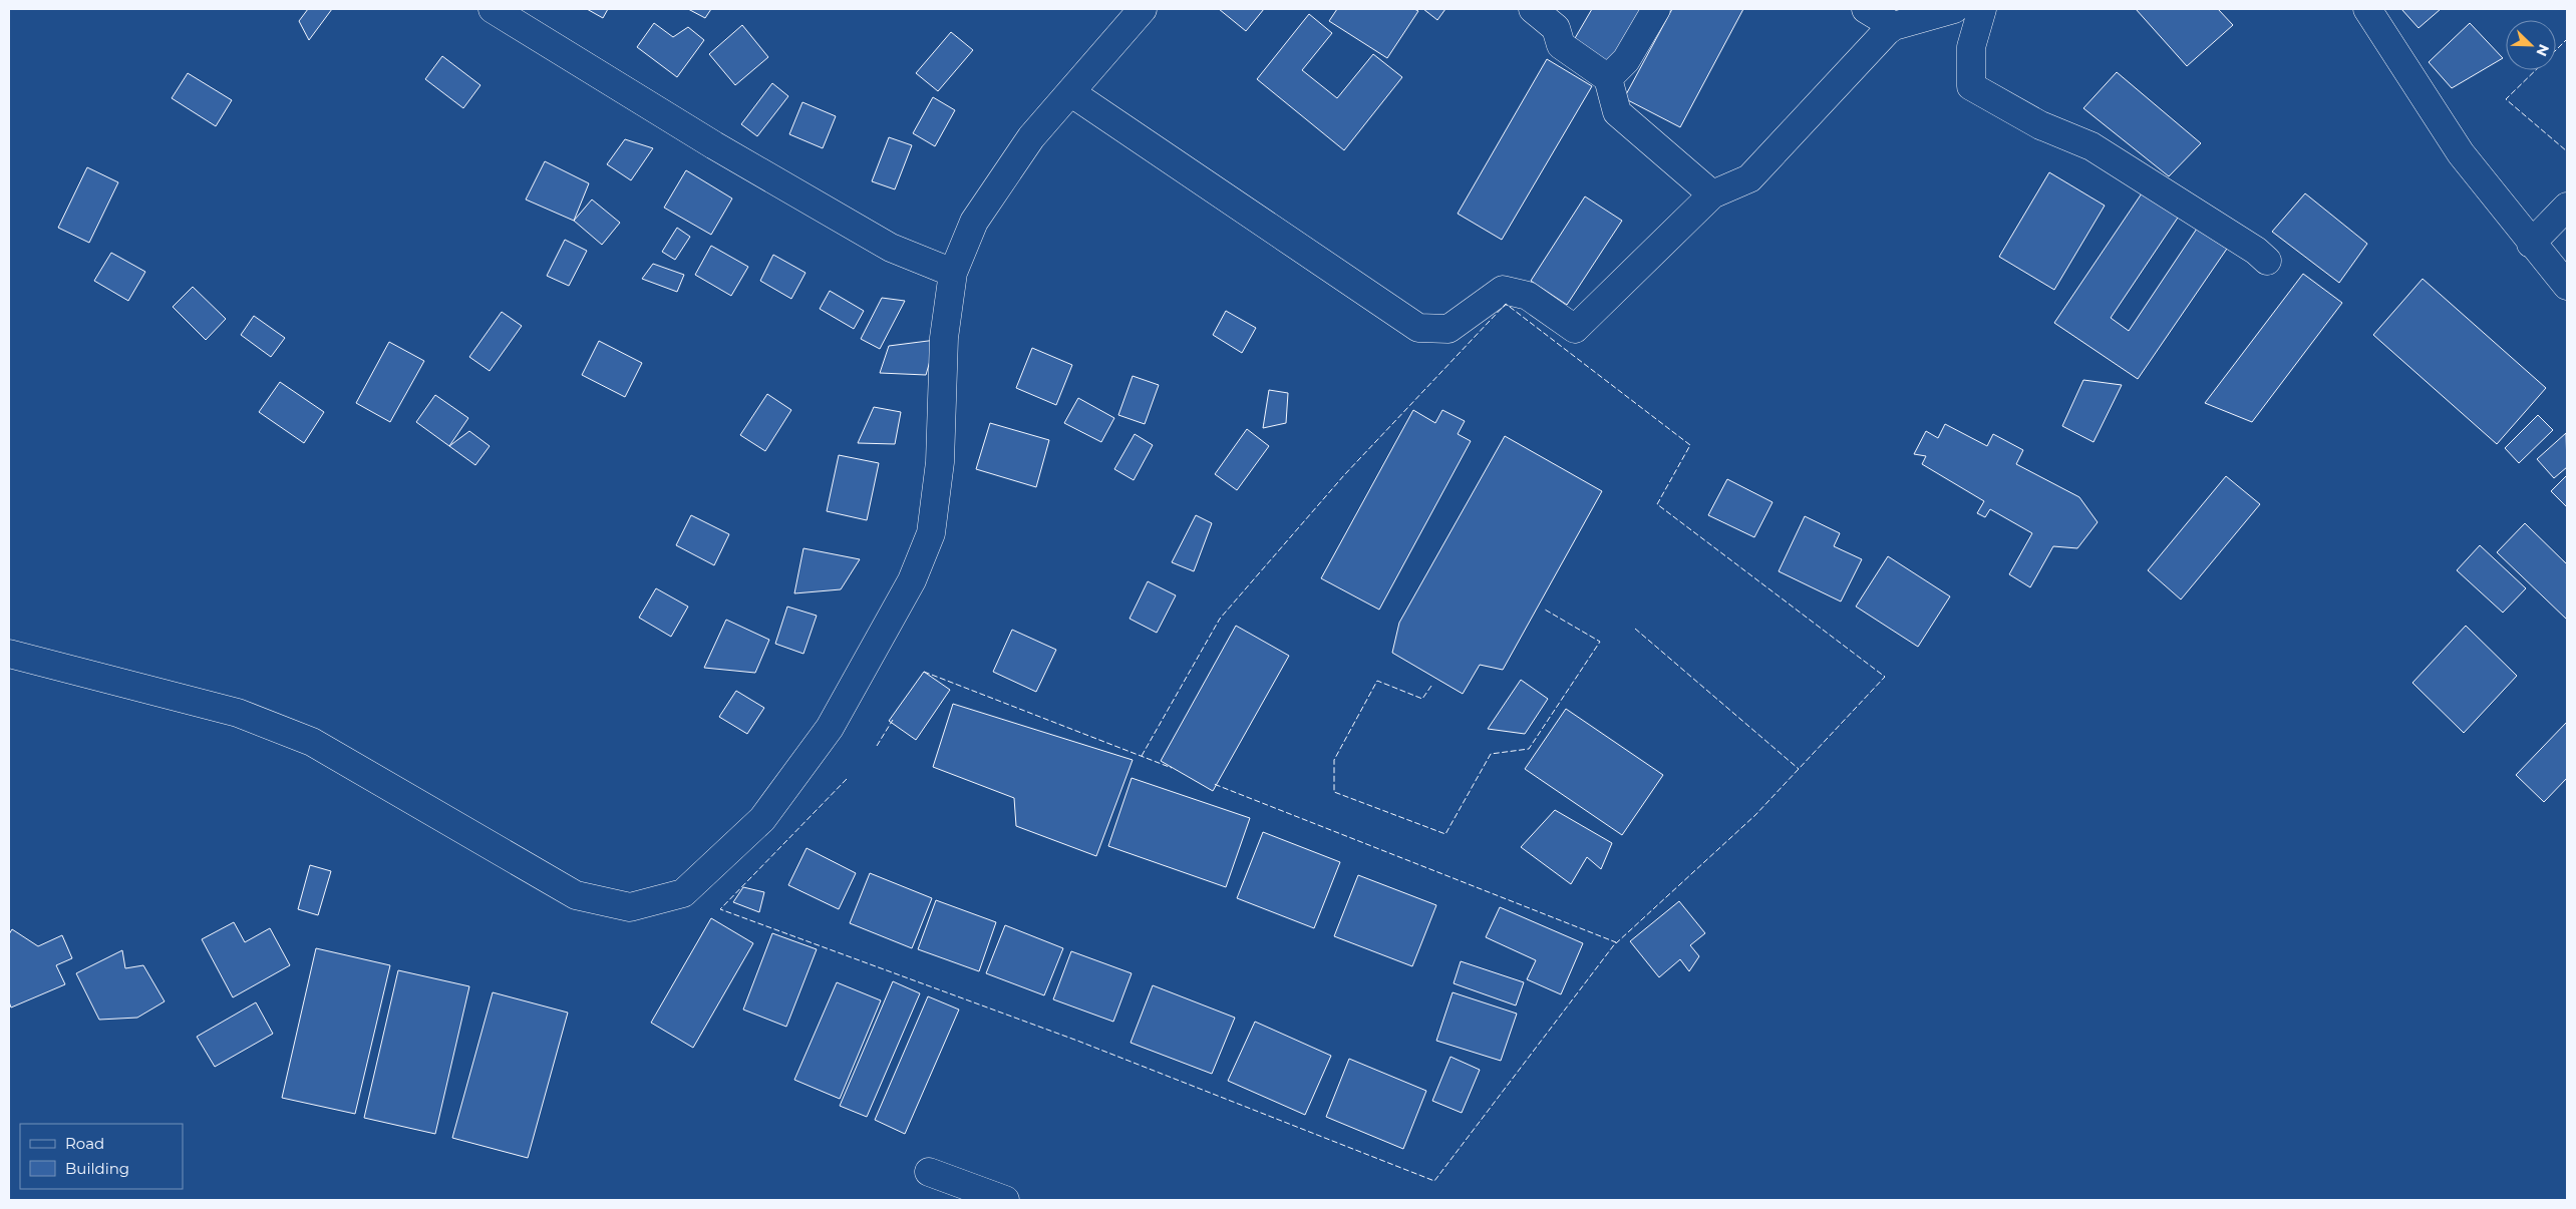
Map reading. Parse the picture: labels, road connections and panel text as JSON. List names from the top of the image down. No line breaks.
{"legend":["Road","Building"],"north":"bottom right"}
